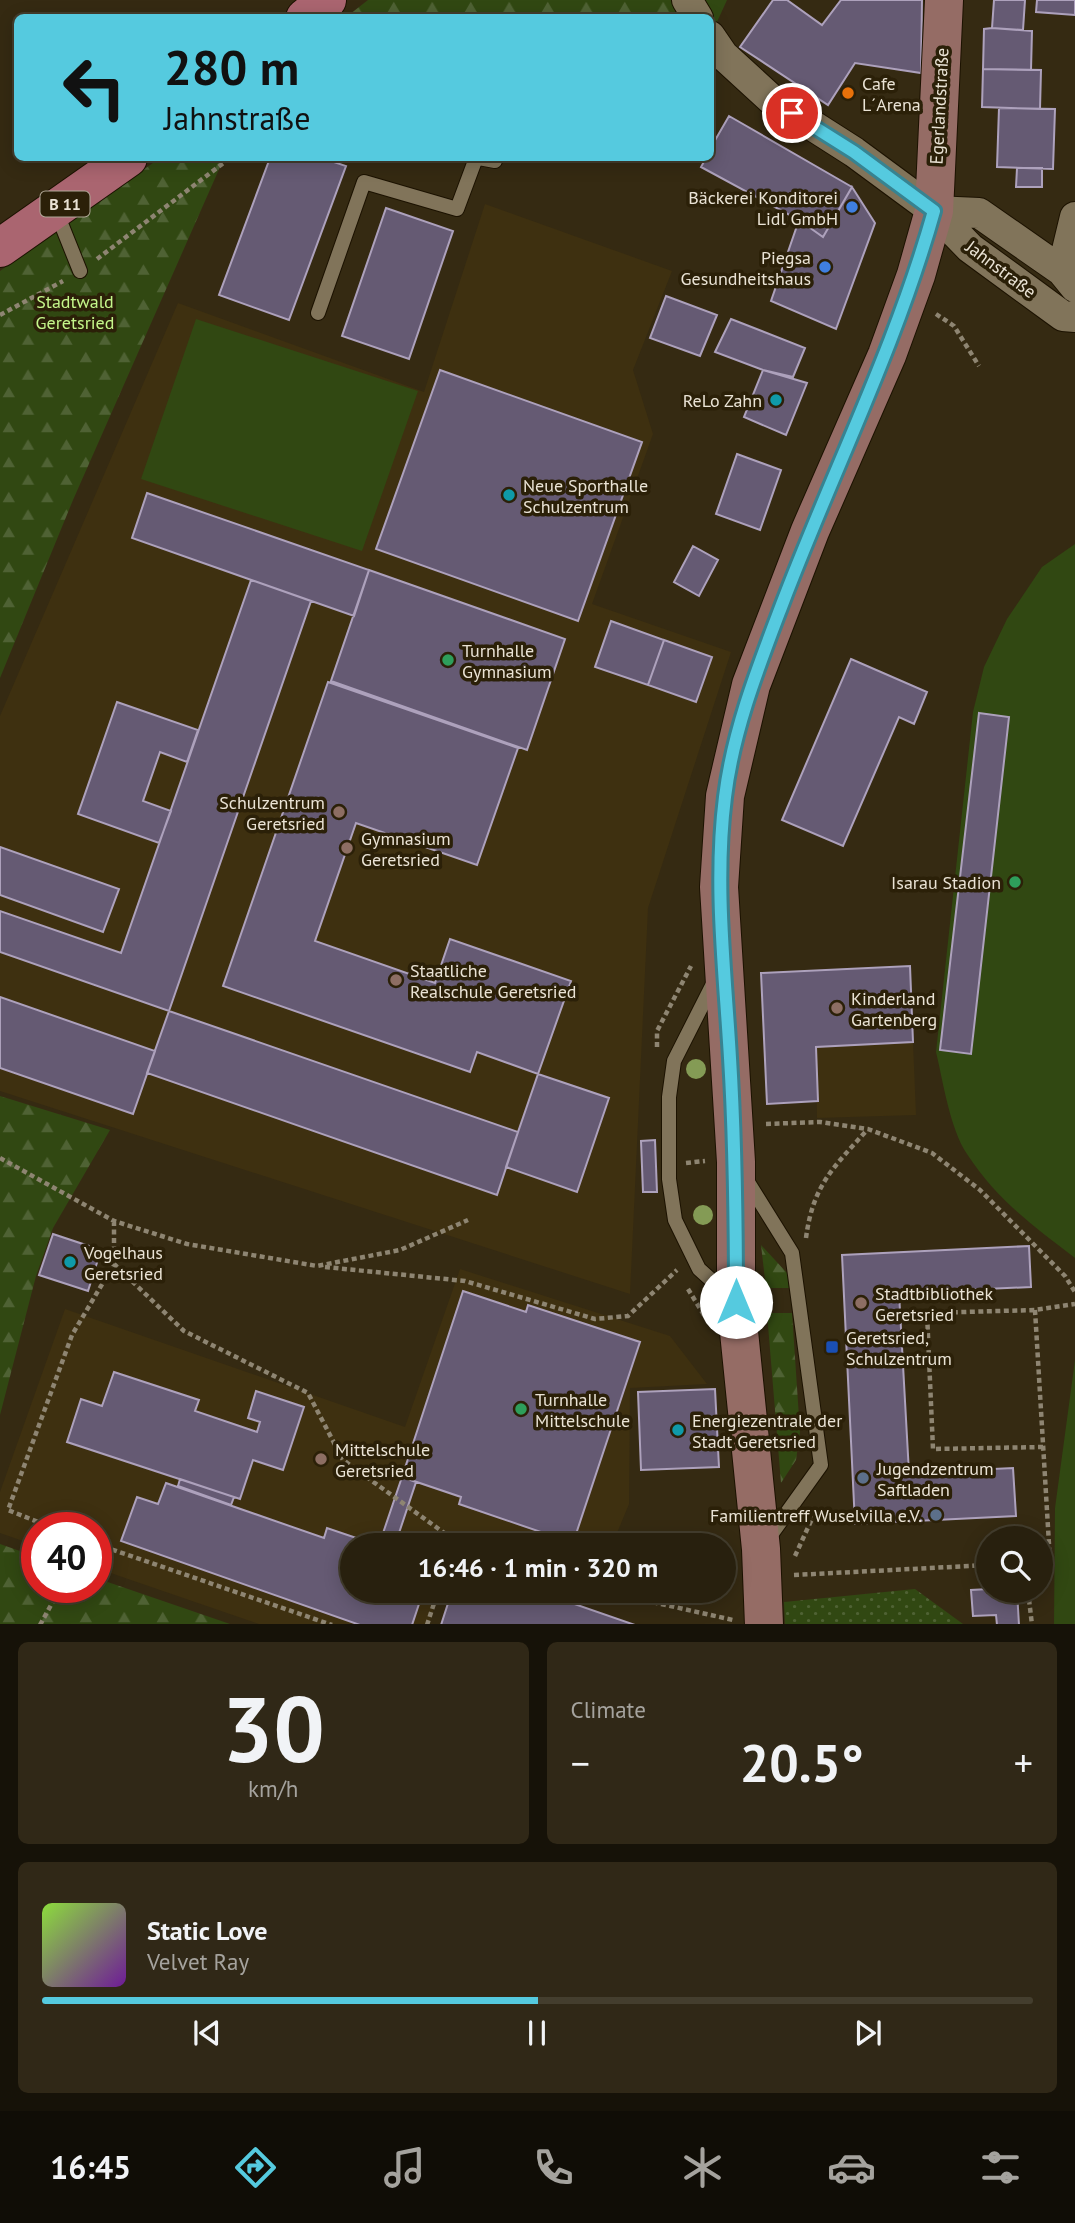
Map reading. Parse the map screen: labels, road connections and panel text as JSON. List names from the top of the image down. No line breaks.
{"streets":{"main road":["B 11"],"street":["Egerlandstraße","Jahnstraße"]},"crossings":[["Egerlandstraße","Jahnstraße"]],"parks":["Stadtwald Geretsried"],"places":{"other":["Cafe L´Arena","Bäckerei Konditorei Lidl GmbH","Piegsa Gesundheitshaus","ReLo Zahn","Neue Sporthalle Schulzentrum","Turnhalle Gymnasium","Schulzentrum Geretsried","Gymnasium Geretsried","Isarau Stadion","Staatliche Realschule Geretsried","Kinderland Gartenberg","Vogelhaus Geretsried","Stadtbibliothek Geretsried","Turnhalle Mittelschule","Energiezentrale der Stadt Geretsried","Mittelschule Geretsried","Jugendzentrum Saftladen","Familientreff Wuselvilla e.V."],"transit":["Geretsried, Schulzentrum"]},"page":{"turn":["280 m","Jahnstraße"],"limit":"40","trip":"16:46 · 1 min · 320 m","tile":[["30","km/h"],"Climate"],"heat":["−","20.5°","+"],"song":["Static Love","Velvet Ray"],"tabs":"16:45"}}
